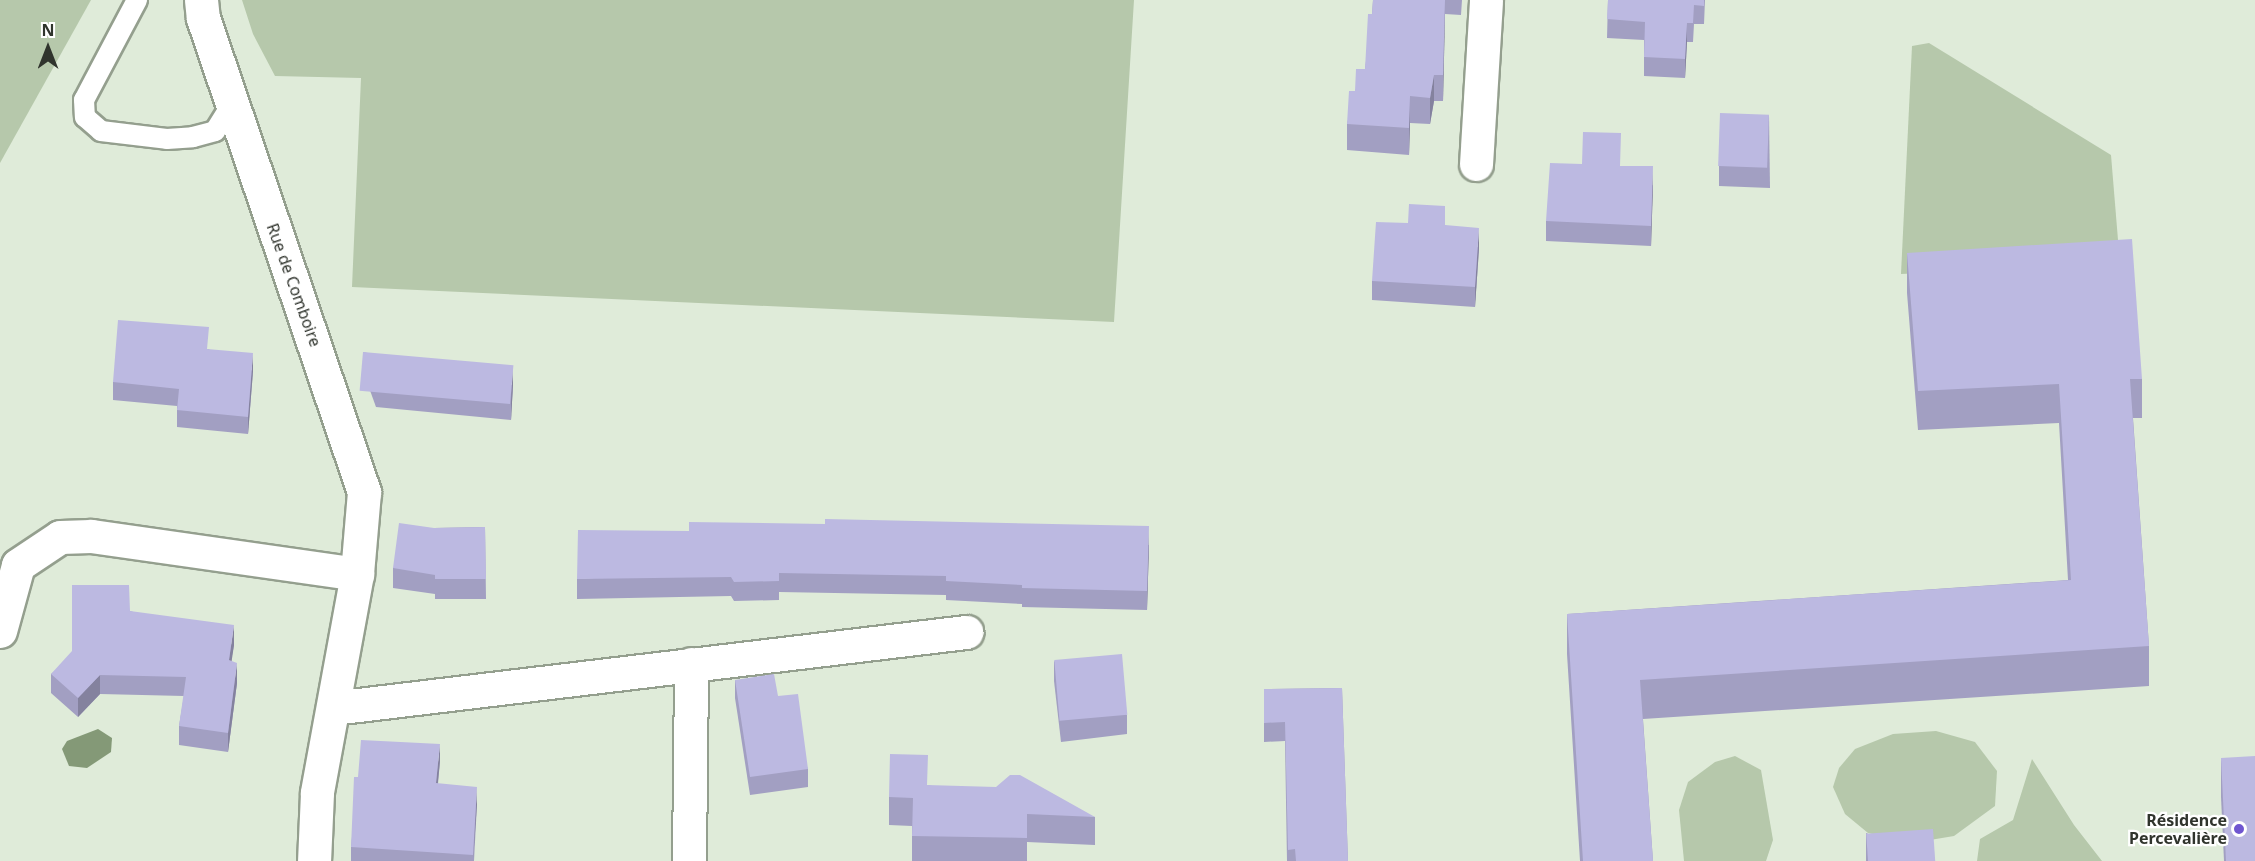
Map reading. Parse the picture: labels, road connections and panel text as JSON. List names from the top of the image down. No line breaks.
{"streets":{"street":["Rue de Comboire"]},"places":["Résidence Percevalière"],"north":"top"}
